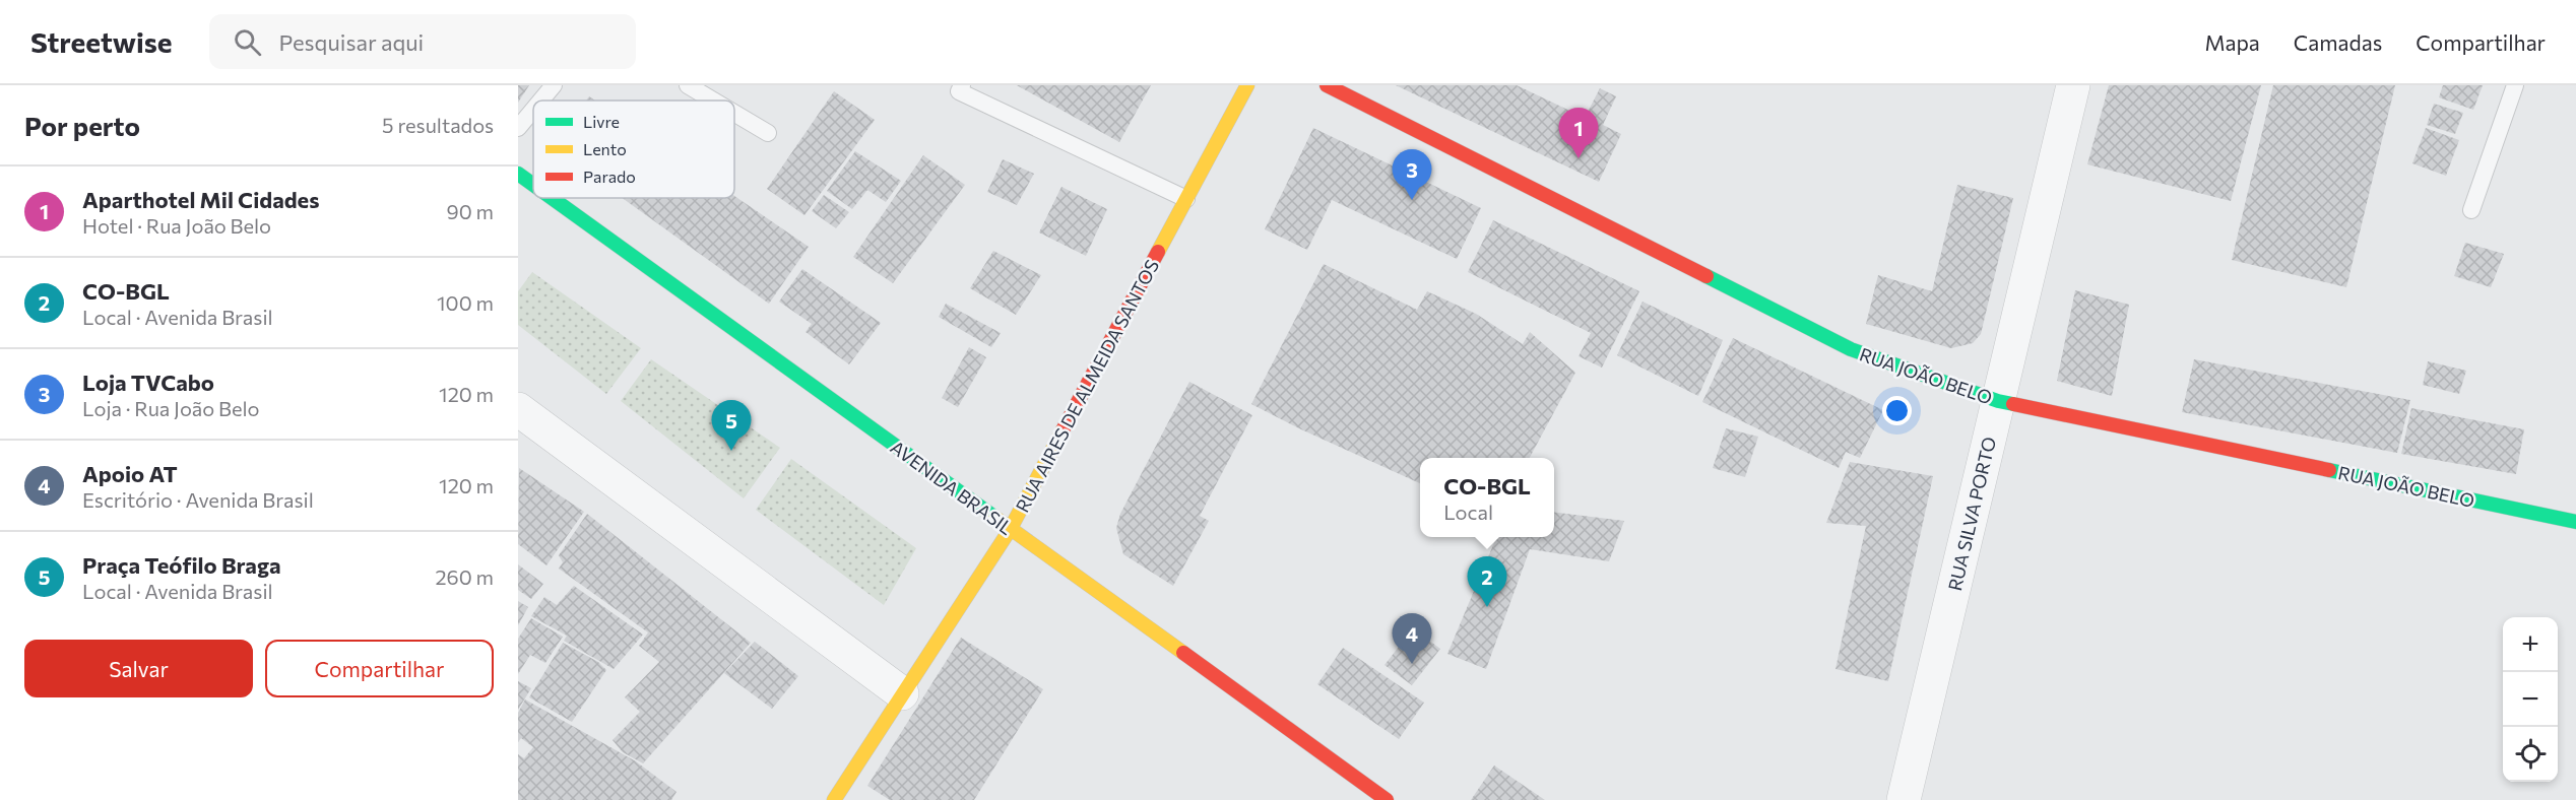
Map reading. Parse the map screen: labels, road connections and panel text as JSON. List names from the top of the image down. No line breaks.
{"streets":{"street":["RUA JOÃO BELO","RUA AIRES DE ALMEIDA SANTOS","AVENIDA BRASIL","RUA SILVA PORTO"]},"crossings":[["RUA JOÃO BELO","RUA SILVA PORTO"],["RUA AIRES DE ALMEIDA SANTOS","AVENIDA BRASIL"]],"legend":["Livre","Lento","Parado"],"page":{"header":"Streetwise","search":"Pesquisar aqui","nav":["Mapa","Camadas","Compartilhar"],"heading":["Por perto","5 resultados"],"pins":["1","3","5","2","4"],"list":[{"mark":"1","name":"Aparthotel Mil Cidades","note":"Hotel · Rua João Belo","value":"90 m"},{"mark":"2","name":"CO-BGL","note":"Local · Avenida Brasil","value":"100 m"},{"mark":"3","name":"Loja TVCabo","note":"Loja · Rua João Belo","value":"120 m"},{"mark":"4","name":"Apoio AT","note":"Escritório · Avenida Brasil","value":"120 m"},{"mark":"5","name":"Praça Teófilo Braga","note":"Local · Avenida Brasil","value":"260 m"}],"popup":["CO-BGL","Local"],"map_buttons":["+","−"],"buttons":["Salvar","Compartilhar"]}}
